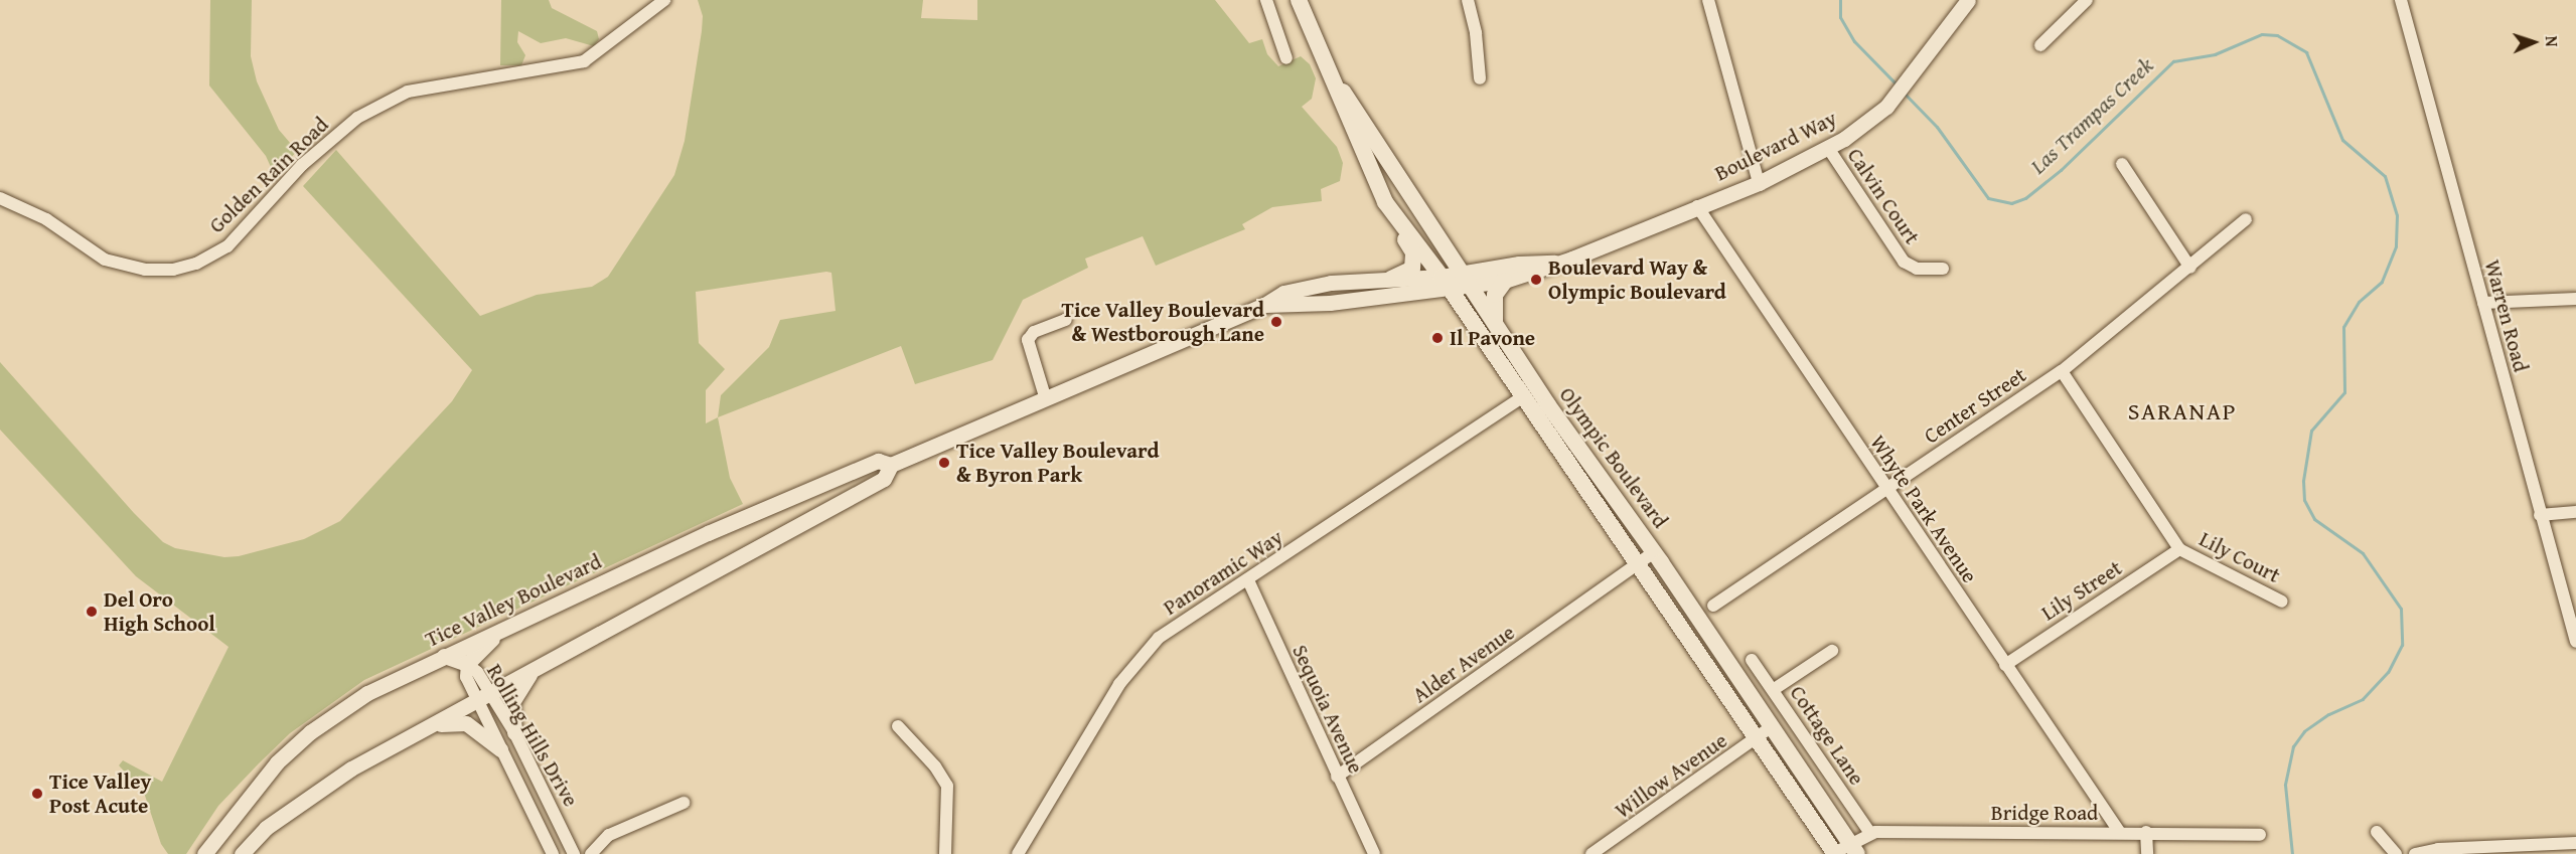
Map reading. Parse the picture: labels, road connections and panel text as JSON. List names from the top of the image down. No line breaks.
{"streets":{"main road":["Olympic Boulevard"],"street":["Boulevard Way","Golden Rain Road","Calvin Court","Warren Road","Center Street","Whyte Park Avenue","Lily Court","Panoramic Way","Lily Street","Tice Valley Boulevard","Alder Avenue","Sequoia Avenue","Rolling Hills Drive","Cottage Lane","Willow Avenue","Bridge Road"]},"crossings":[["Boulevard Way","Calvin Court"],["Boulevard Way","Olympic Boulevard"],["Boulevard Way","Whyte Park Avenue"],["Boulevard Way","Tice Valley Boulevard"],["Center Street","Whyte Park Avenue"],["Olympic Boulevard","Panoramic Way"],["Olympic Boulevard","Tice Valley Boulevard"],["Olympic Boulevard","Alder Avenue"],["Olympic Boulevard","Willow Avenue"],["Olympic Boulevard","Bridge Road"],["Whyte Park Avenue","Lily Street"],["Whyte Park Avenue","Bridge Road"],["Lily Court","Lily Street"],["Panoramic Way","Sequoia Avenue"],["Tice Valley Boulevard","Rolling Hills Drive"],["Alder Avenue","Sequoia Avenue"],["Cottage Lane","Bridge Road"]],"districts":["SARANAP"],"water":["Las Trampas Creek"],"places":["Boulevard Way & Olympic Boulevard","Tice Valley Boulevard & Westborough Lane","Il Pavone","Tice Valley Boulevard & Byron Park","Del Oro High School","Tice Valley Post Acute"],"north":"right"}
